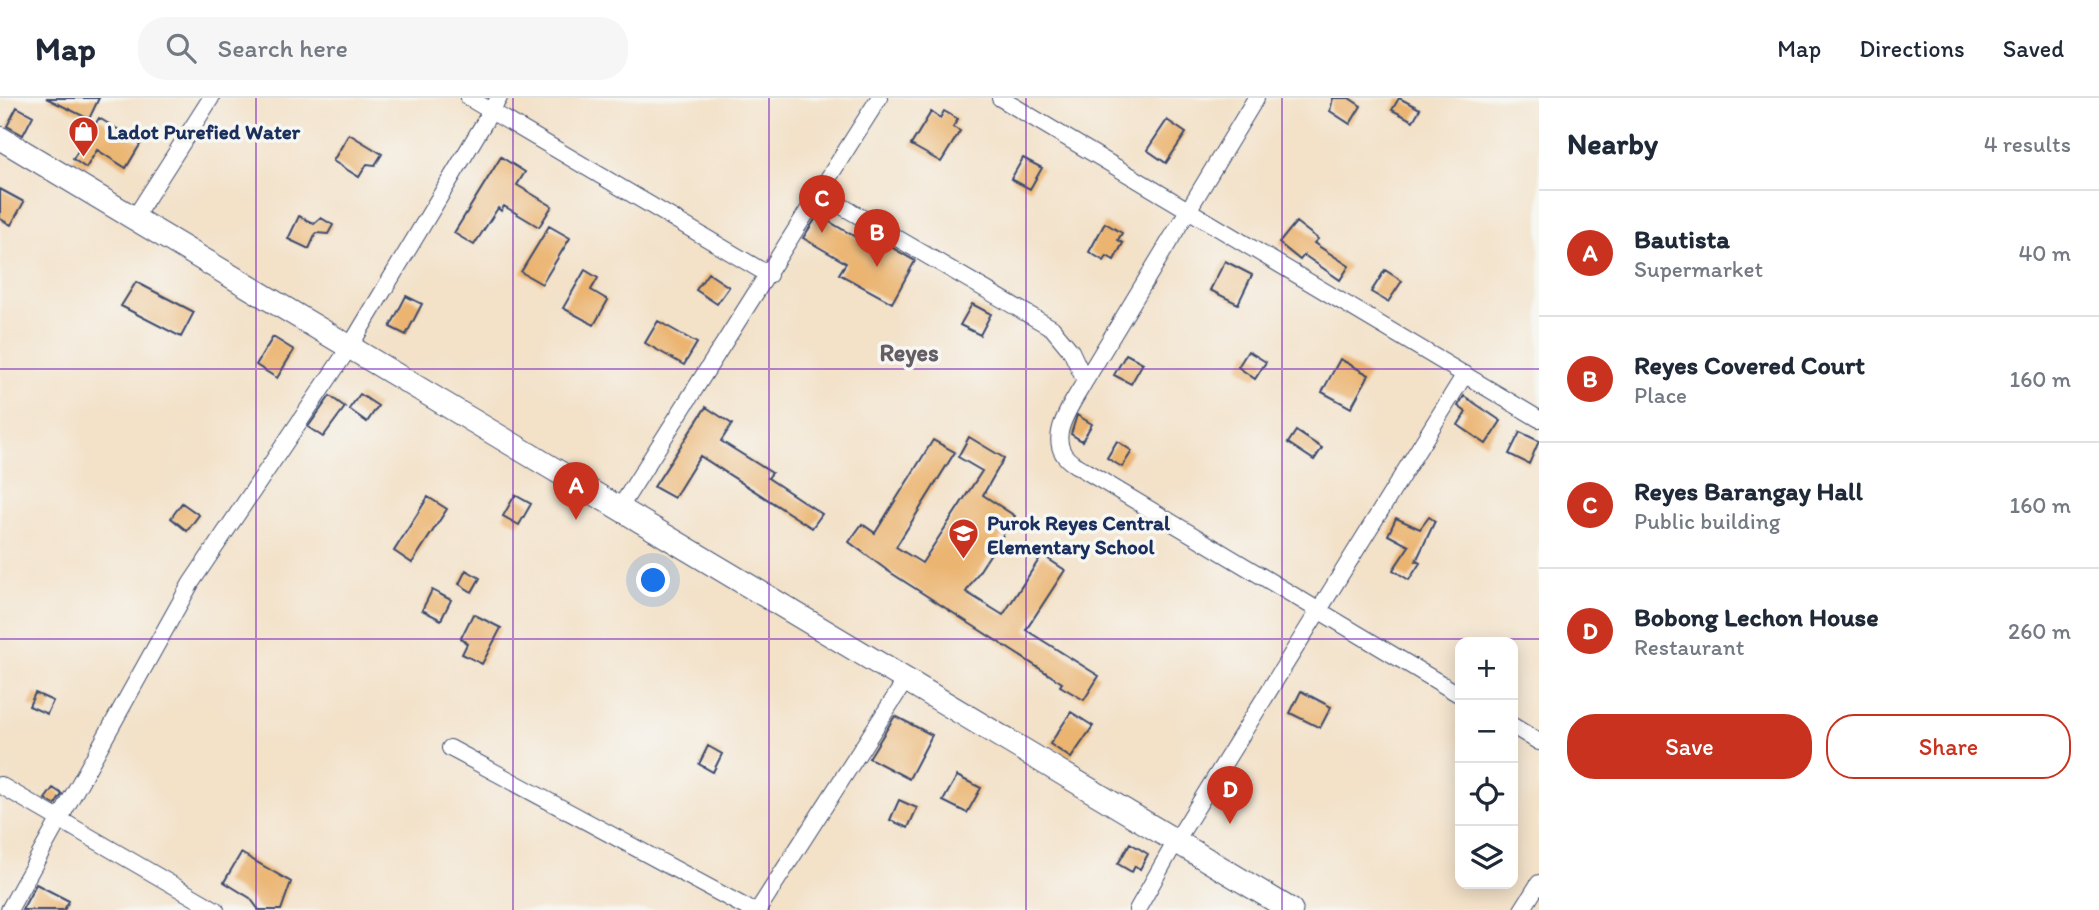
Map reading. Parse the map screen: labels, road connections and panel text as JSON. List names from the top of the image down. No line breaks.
{"districts":["Reyes"],"places":{"shop":["Ladot Purefied Water"],"school or university":["Purok Reyes Central Elementary School"]},"page":{"header":"Map","search":"Search here","nav":["Map","Directions","Saved"],"heading":["Nearby","4 results"],"pins":["C","B","A","D"],"list":[{"mark":"A","name":"Bautista","note":"Supermarket","value":"40 m"},{"mark":"B","name":"Reyes Covered Court","note":"Place","value":"160 m"},{"mark":"C","name":"Reyes Barangay Hall","note":"Public building","value":"160 m"},{"mark":"D","name":"Bobong Lechon House","note":"Restaurant","value":"260 m"}],"map_buttons":["+","−"],"buttons":["Save","Share"]}}
